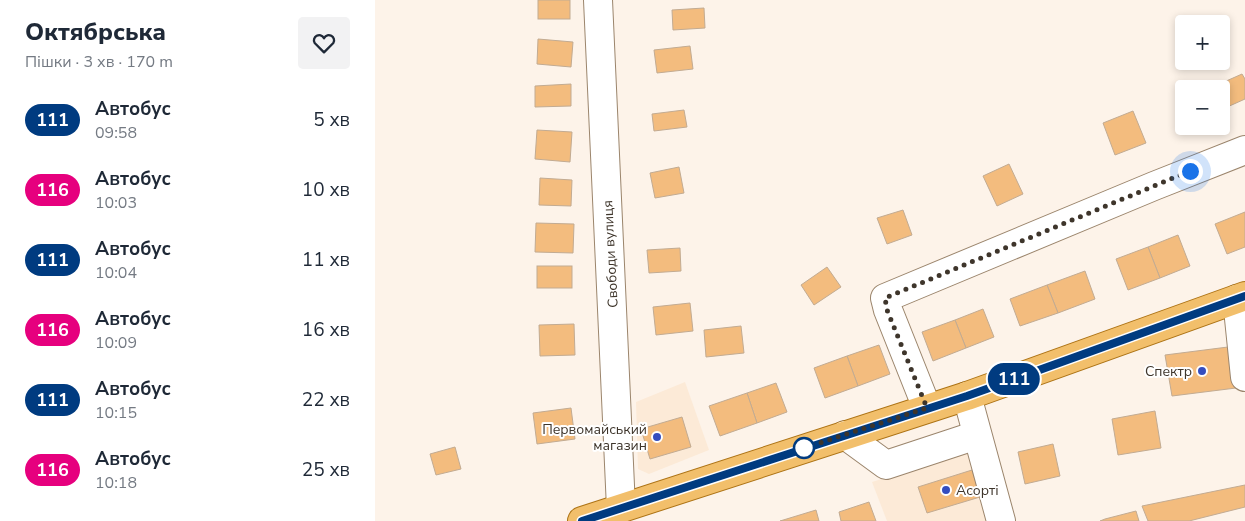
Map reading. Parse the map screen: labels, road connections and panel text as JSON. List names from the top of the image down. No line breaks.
{"streets":{"street":["Свободи вулиця"]},"places":["Спектр","Первомайський магазин","Асорті"],"lines":["bus line 111"],"page":{"heading":["Октябрська","Пішки · 3 хв · 170 m"],"on_map":"111","map_buttons":["+","−"],"list":[{"mark":"111","name":"Автобус","note":"09:58","value":"5 хв"},{"mark":"116","name":"Автобус","note":"10:03","value":"10 хв"},{"mark":"111","name":"Автобус","note":"10:04","value":"11 хв"},{"mark":"116","name":"Автобус","note":"10:09","value":"16 хв"},{"mark":"111","name":"Автобус","note":"10:15","value":"22 хв"},{"mark":"116","name":"Автобус","note":"10:18","value":"25 хв"}]}}
